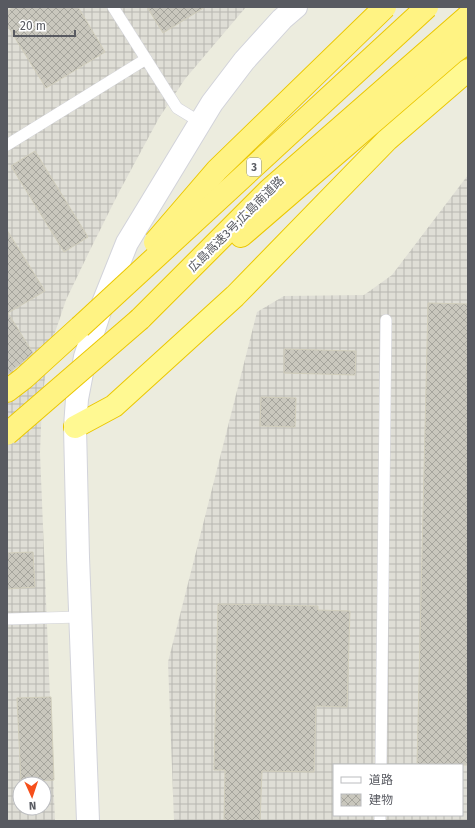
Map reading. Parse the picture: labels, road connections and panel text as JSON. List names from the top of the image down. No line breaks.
{"streets":{"highway":["3","広島高速3号;広島南道路"]},"legend":["道路","建物"],"scale_bar":"20 m","north":"bottom"}
